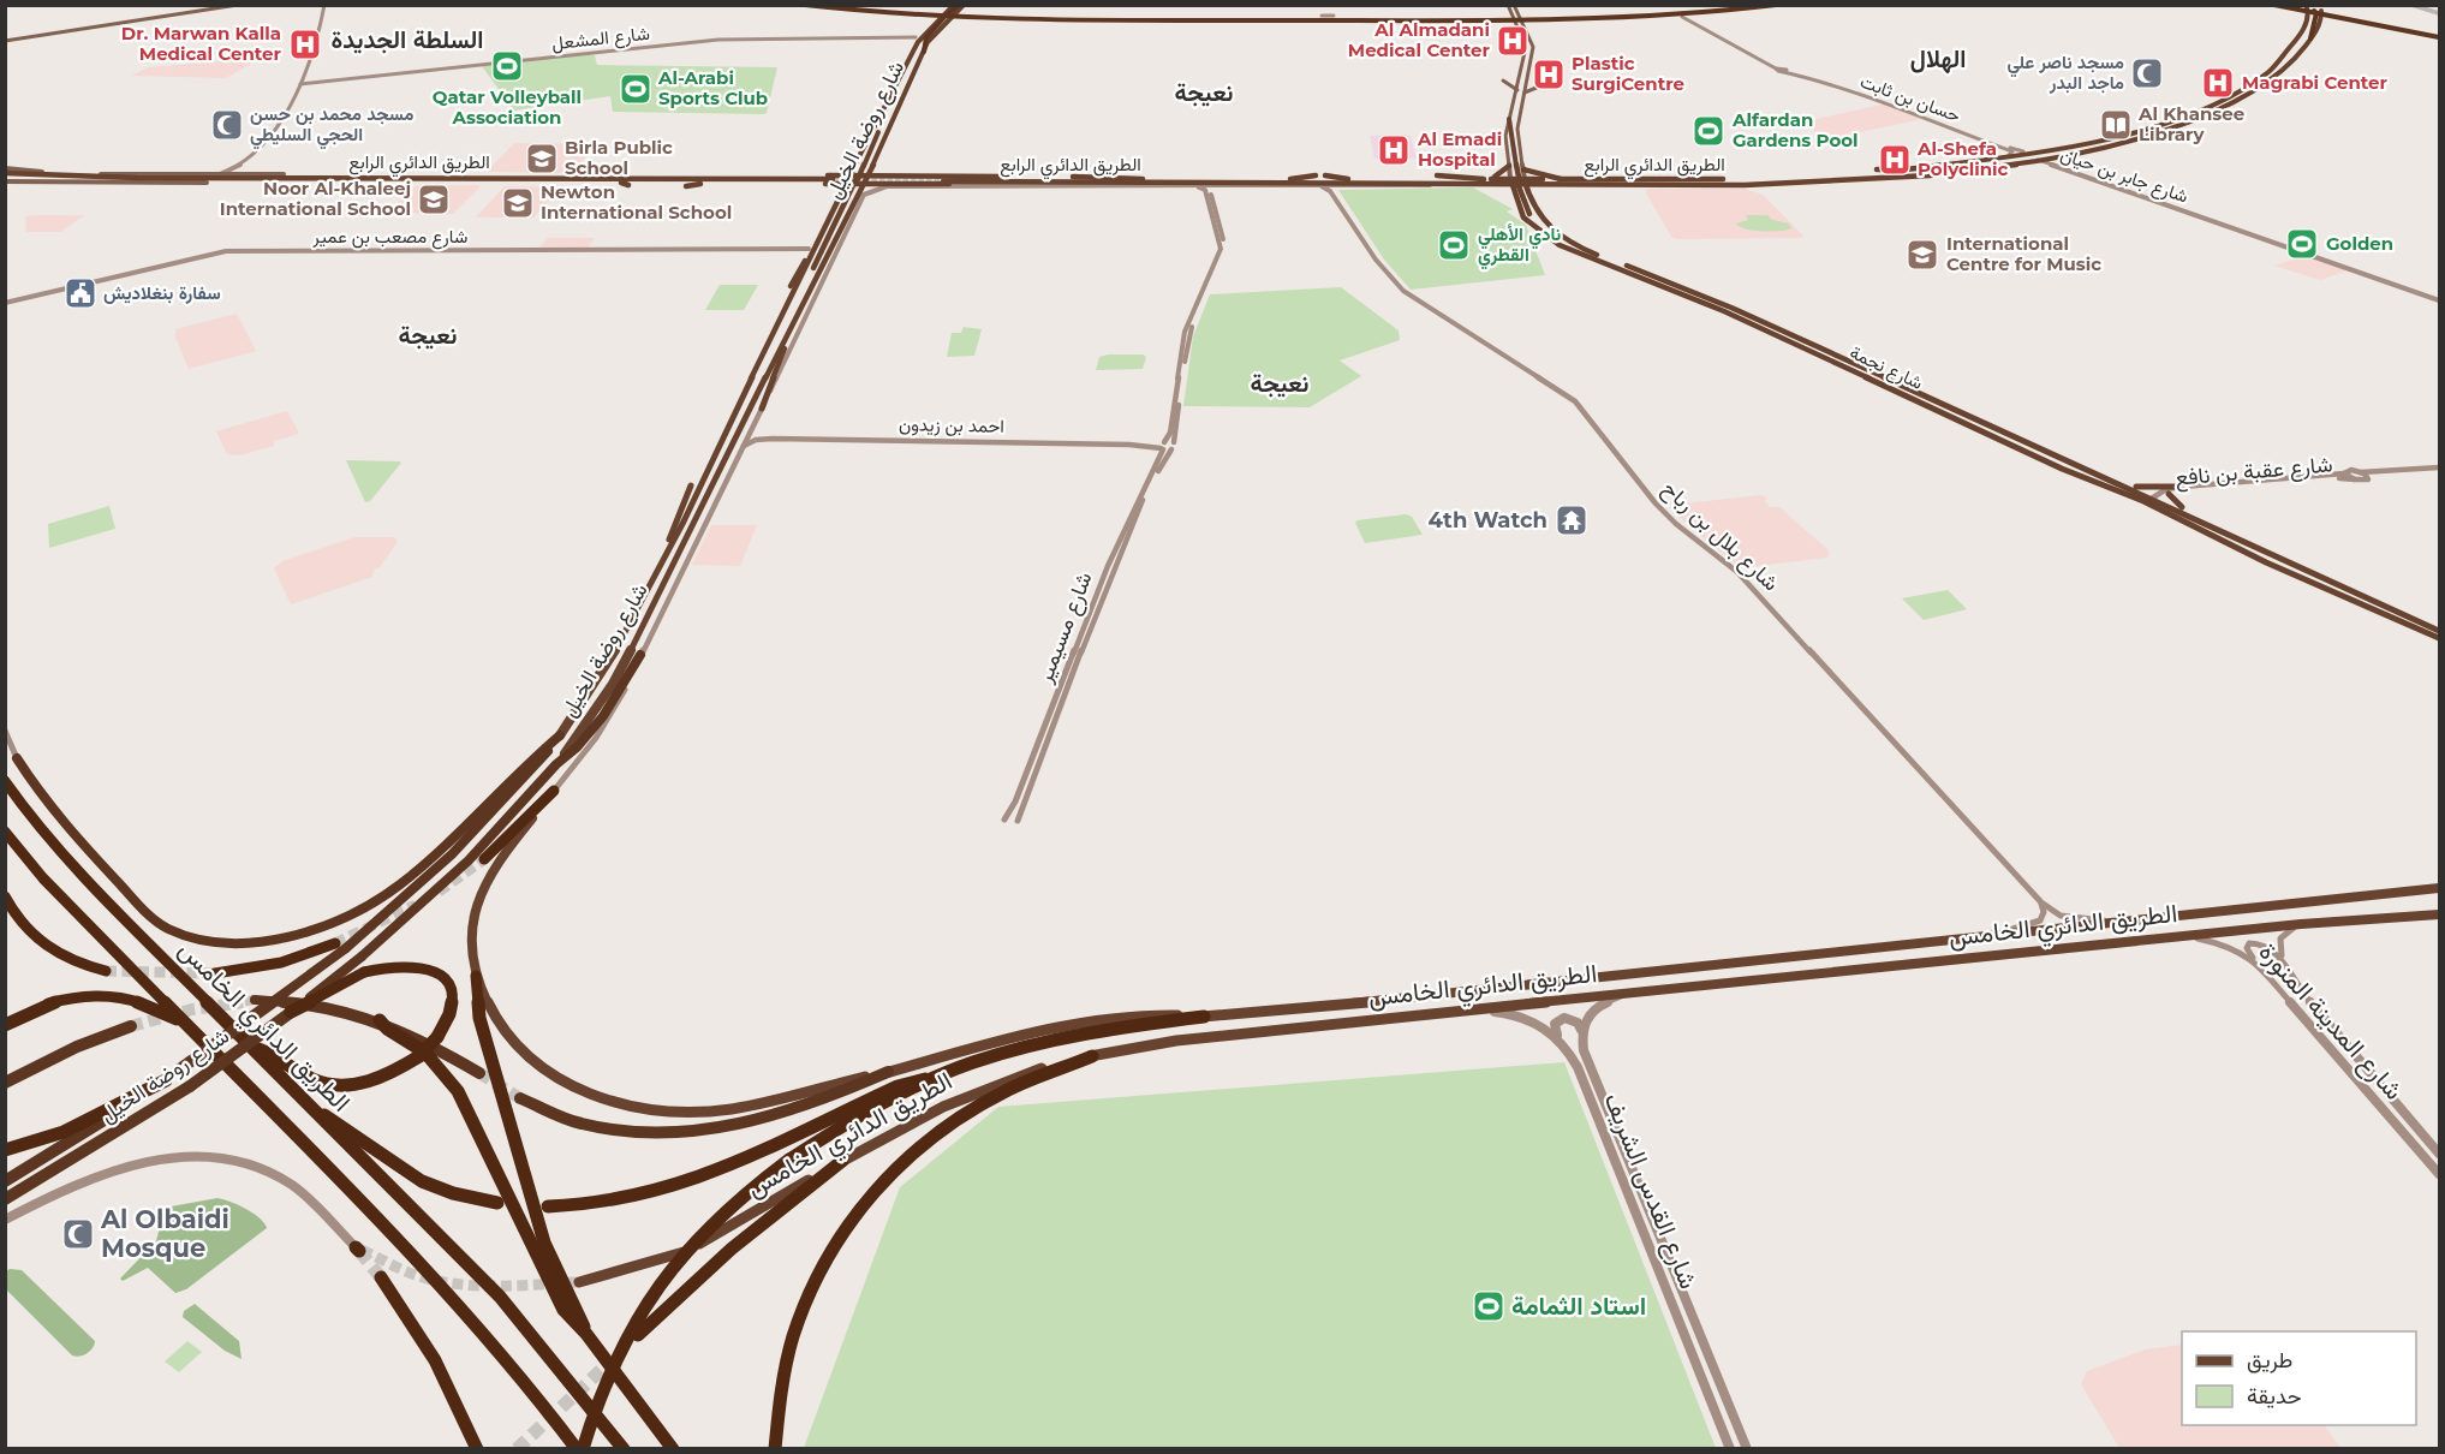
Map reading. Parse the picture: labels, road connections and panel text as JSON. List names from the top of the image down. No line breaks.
{"streets":{"highway":["شارع روضة الخيل","الطريق الدائري الخامس"],"main road":["الطريق الدائري الرابع","شارع نجمة"],"street":["شارع المشعل","حسان بن ثابت","شارع جابر بن حيان","شارع مصعب بن عمير","احمد بن زيدون","شارع عقبة بن نافع","شارع بلال بن رباح","شارع مسيمير","شارع المدينة المنورة","شارع القدس الشريف"]},"crossings":[["حسان بن ثابت","الطريق الدائري الرابع"],["شارع روضة الخيل","شارع مصعب بن عمير"],["شارع روضة الخيل","احمد بن زيدون"],["شارع روضة الخيل","الطريق الدائري الخامس"],["الطريق الدائري الرابع","شارع جابر بن حيان"],["الطريق الدائري الرابع","شارع نجمة"],["الطريق الدائري الرابع","شارع بلال بن رباح"],["الطريق الدائري الرابع","شارع مسيمير"],["شارع نجمة","شارع عقبة بن نافع"],["احمد بن زيدون","شارع مسيمير"],["شارع بلال بن رباح","الطريق الدائري الخامس"],["الطريق الدائري الخامس","شارع المدينة المنورة"],["الطريق الدائري الخامس","شارع القدس الشريف"]],"districts":["السلطة الجديدة","الهلال","نعيجة","نعيجة","نعيجة"],"places":{"hospital":["Al Almadani Medical Center","Dr. Marwan Kalla Medical Center","Plastic SurgiCentre","Magrabi Center","Al Emadi Hospital","Al-Shefa Polyclinic"],"sports":["Qatar Volleyball Association","Al-Arabi Sports Club","Alfardan Gardens Pool","Golden","نادي الأهلي القطري","استاد الثمامة"],"mosque":["مسجد ناصر علي ماجد البدر","مسجد محمد بن حسن الحجي السليطي","Al Olbaidi Mosque"],"library":["Al Khansee Library"],"school or university":["Birla Public School","Noor Al-Khaleej International School","Newton International School","International Centre for Music"],"public building":["سفارة بنغلاديش"],"temple":["4th Watch"]},"legend":["طريق","حديقة"]}
